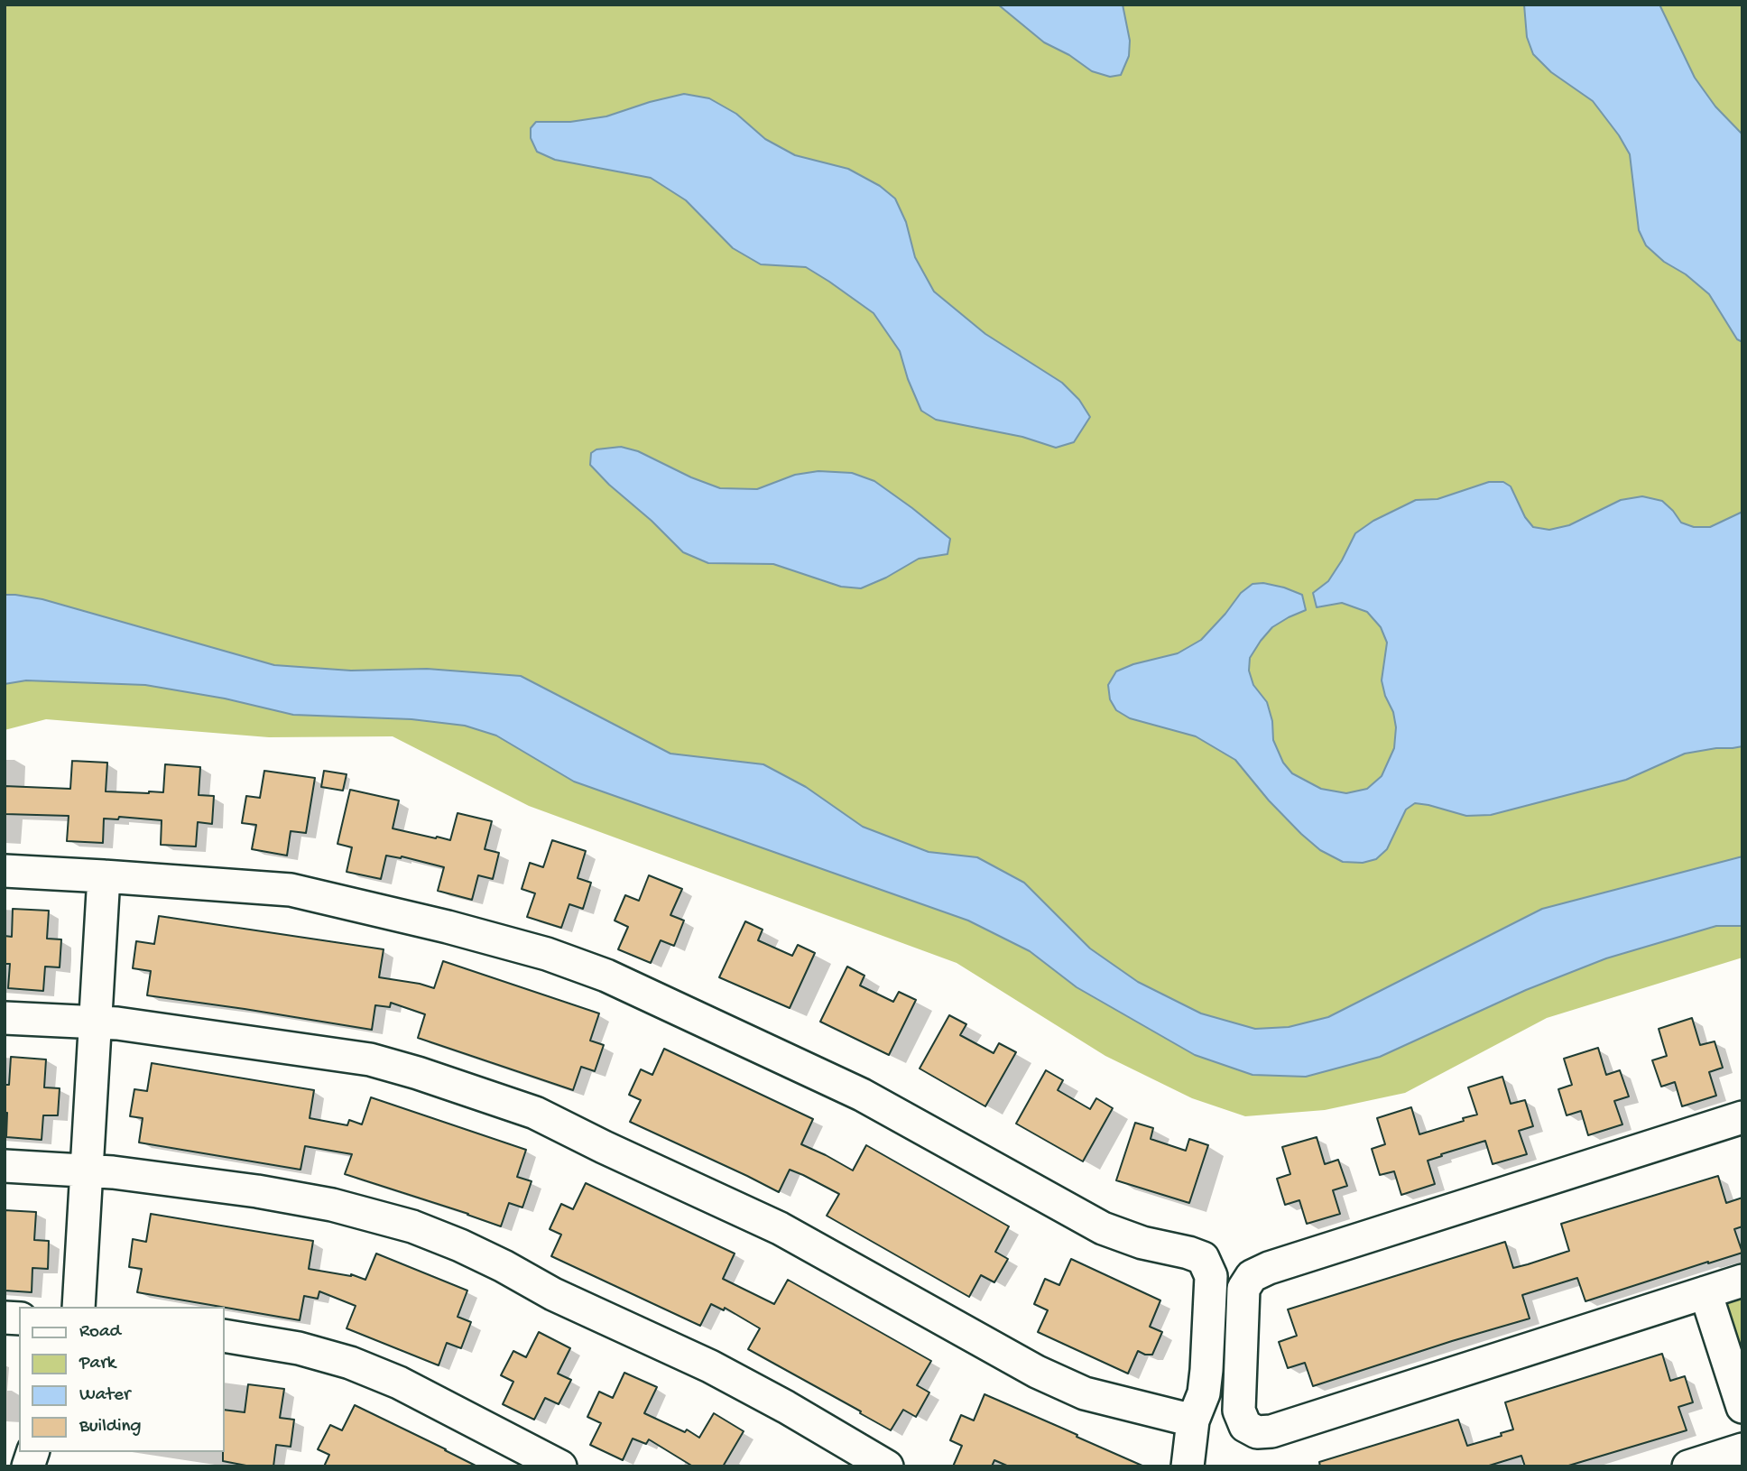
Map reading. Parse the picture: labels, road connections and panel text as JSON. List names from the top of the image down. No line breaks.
{"legend":["Road","Park","Water","Building"]}
